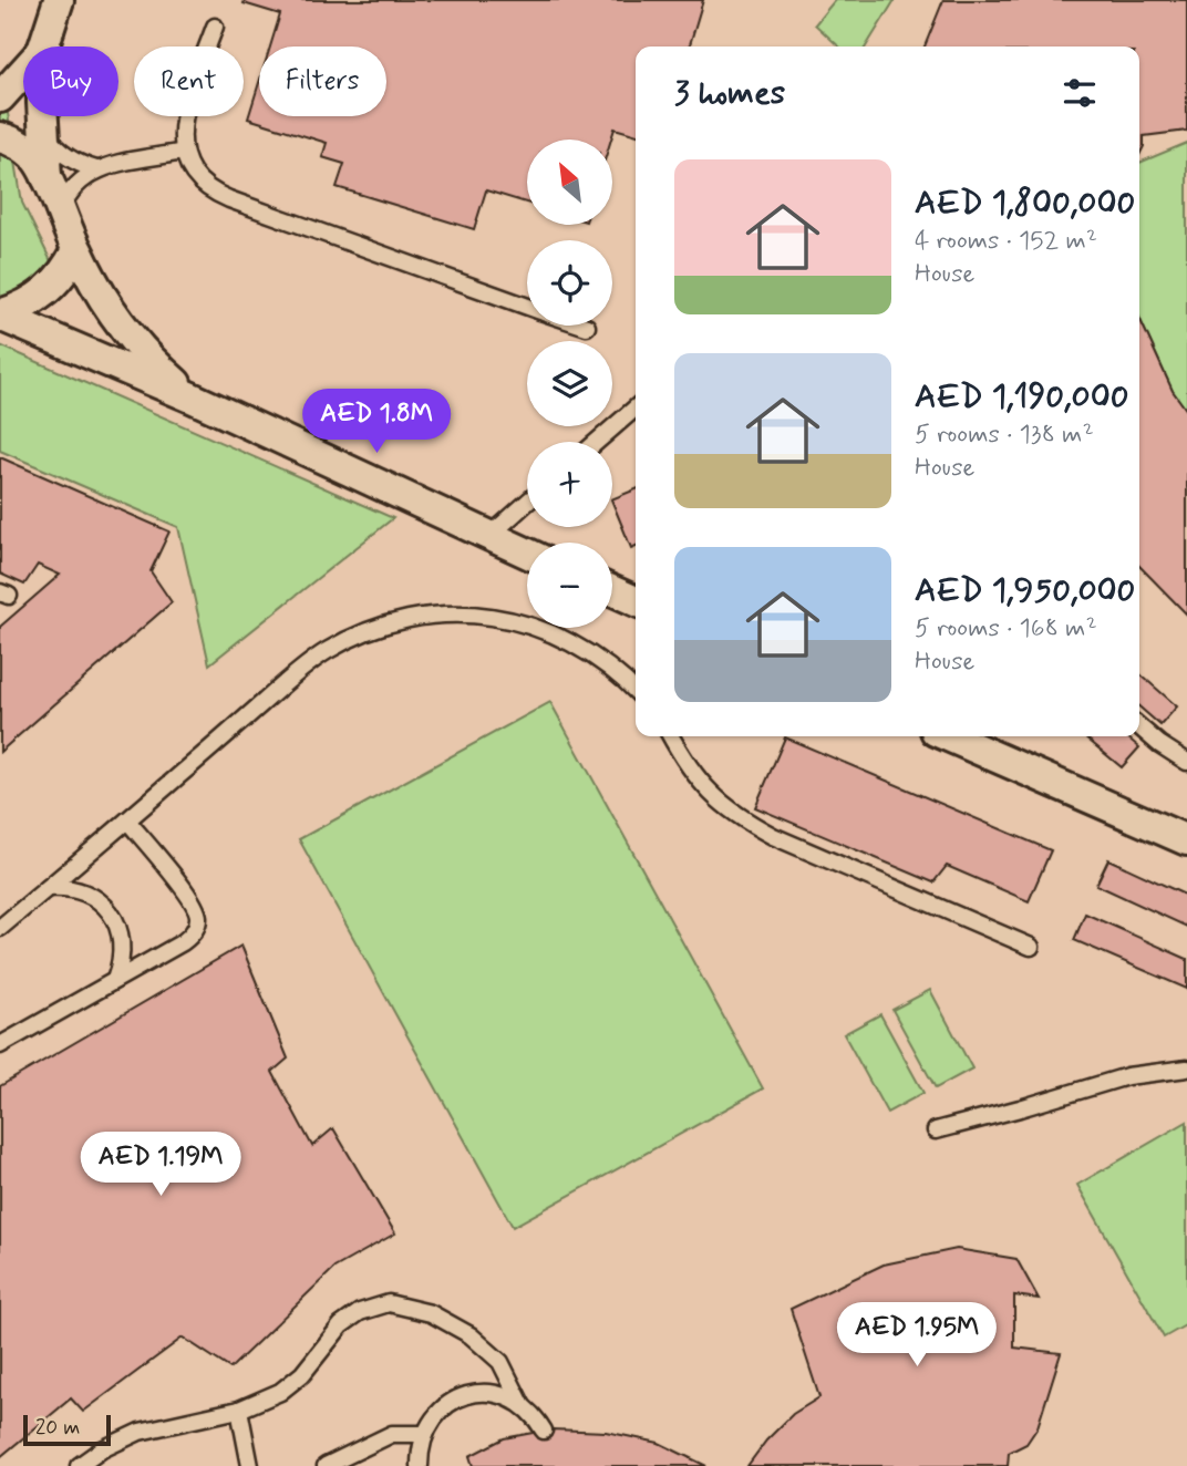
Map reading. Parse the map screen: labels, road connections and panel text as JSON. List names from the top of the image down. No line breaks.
{"scale_bar":"20 m","north":"top left","page":{"chip":["Buy","Rent","Filters"],"heading":"3 homes","map_buttons":["+","−"],"list":[{"name":"AED 1,800,000","note":"4 rooms · 152 m² · House"},{"name":"AED 1,190,000","note":"5 rooms · 138 m² · House"},{"name":"AED 1,950,000","note":"5 rooms · 168 m² · House"}],"price":["AED 1.8M","AED 1.19M","AED 1.95M"],"scale":"20 m"}}
